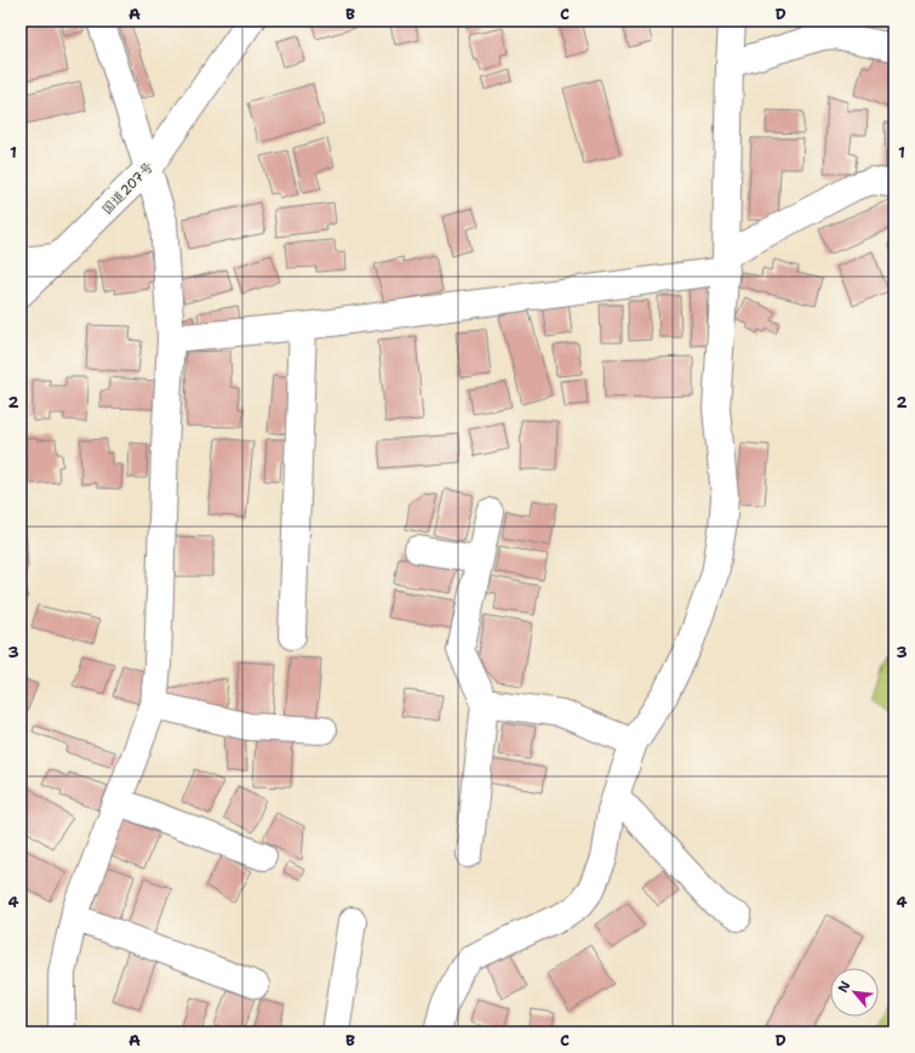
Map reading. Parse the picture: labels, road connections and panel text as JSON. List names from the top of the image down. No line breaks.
{"streets":{"main road":["国道207号"]},"north":"top left","grid":{"columns":["A","B","C","D"],"rows":["1","2","3","4"]}}
